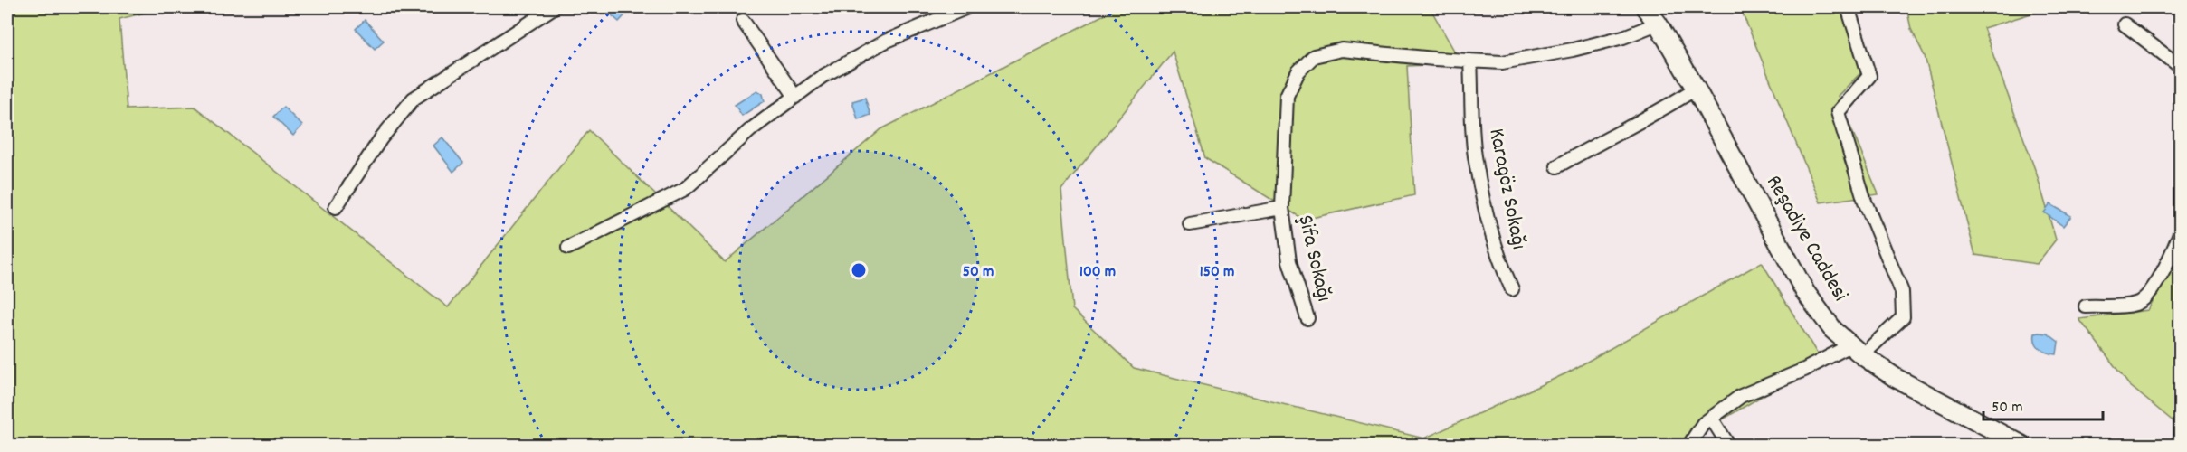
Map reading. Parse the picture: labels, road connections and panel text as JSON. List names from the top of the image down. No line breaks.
{"streets":{"street":["Karagöz Sokağı","Reşadiye Caddesi","Şifa Sokağı"]},"crossings":[["Karagöz Sokağı","Şifa Sokağı"],["Reşadiye Caddesi","Şifa Sokağı"]],"scale_bar":"50 m","rings":["50 m","100 m","150 m"]}
